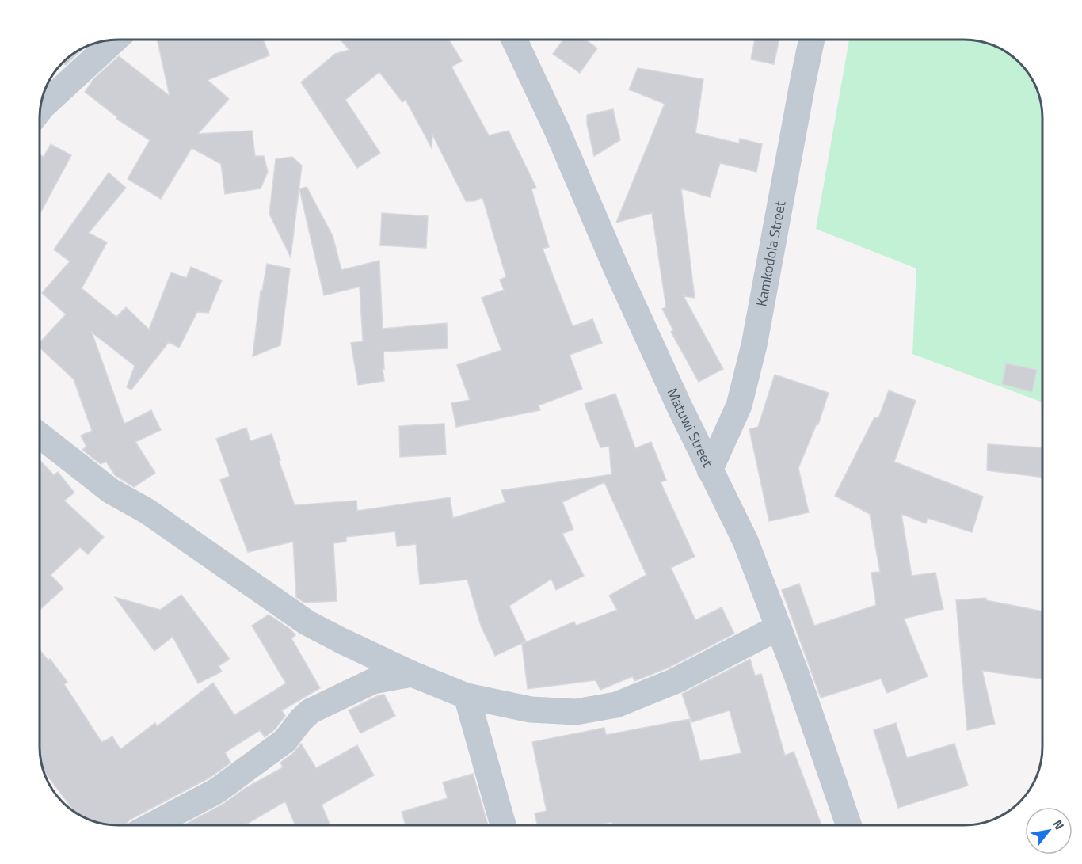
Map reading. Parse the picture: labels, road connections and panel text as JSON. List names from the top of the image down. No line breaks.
{"streets":{"street":["Kamkodola Street","Matuwi Street"]},"crossings":[["Kamkodola Street","Matuwi Street"]],"north":"top right"}
